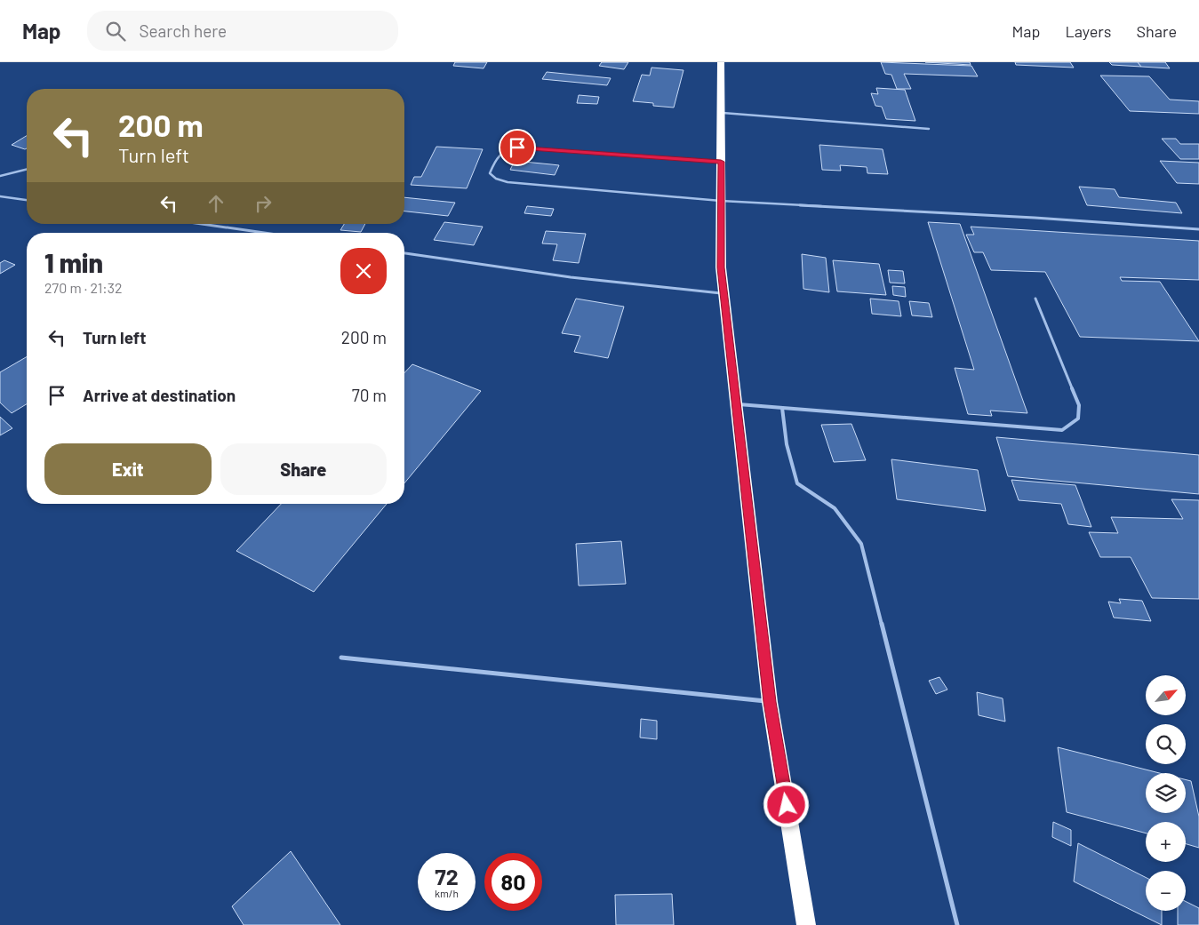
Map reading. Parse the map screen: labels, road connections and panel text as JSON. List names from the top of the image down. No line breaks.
{"north":"top right","page":{"header":"Map","search":"Search here","nav":["Map","Layers","Share"],"turn":["200 m","Turn left"],"heading":["1 min","270 m · 21:32"],"list":[{"name":"Turn left","value":"200 m"},{"name":"Arrive at destination","value":"70 m"}],"buttons":["Exit","Share"],"map_buttons":["+","−"],"speed":"72 km/h","limit":"80"}}
